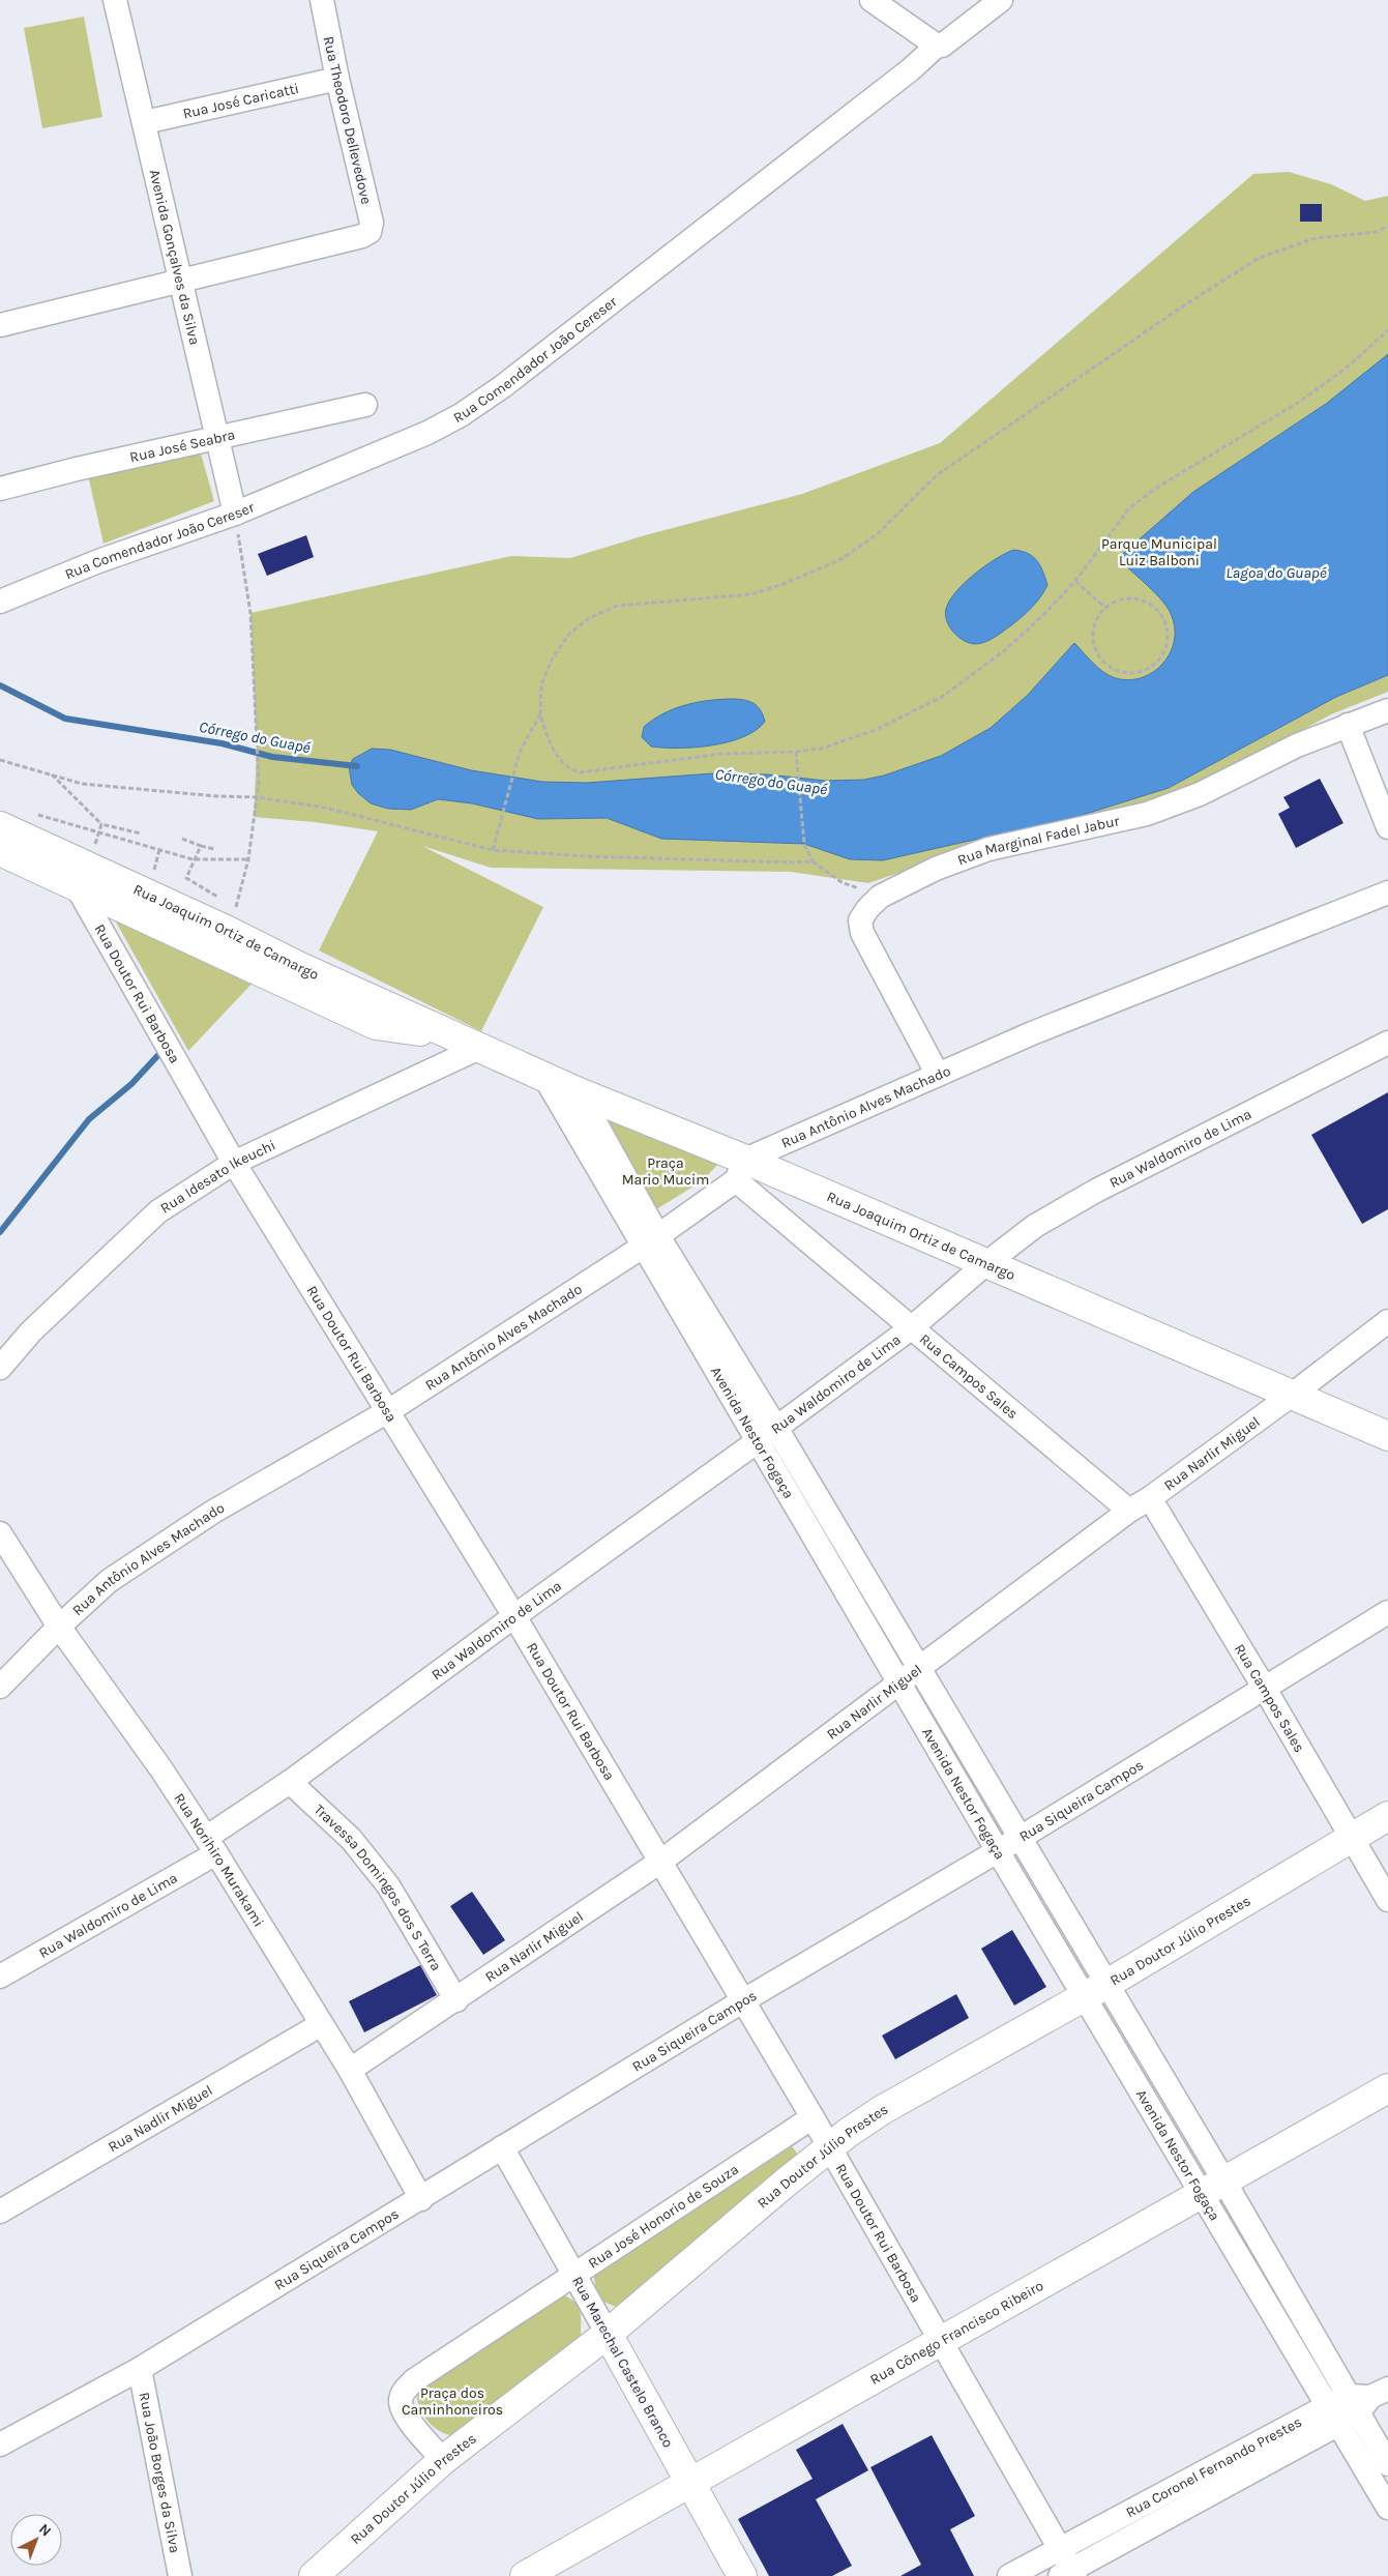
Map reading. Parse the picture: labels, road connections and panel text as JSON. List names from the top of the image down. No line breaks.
{"streets":{"main road":["Rua Joaquim Ortiz de Camargo","Rua Doutor Júlio Prestes","Rua Cônego Francisco Ribeiro","Rua Marechal Castelo Branco"],"street":["Rua José Caricatti","Rua Theodoro Dellevedove","Avenida Gonçalves da Silva","Rua Comendador João Cereser","Rua José Seabra","Rua Marginal Fadel Jabur","Rua Doutor Rui Barbosa","Rua Antônio Alves Machado","Rua Waldomiro de Lima","Rua Idesato Ikeuchi","Rua Campos Sales","Avenida Nestor Fogaça","Rua Narlir Miguel","Rua Siqueira Campos","Rua Norihiro Murakami","Travessa Domingos dos S Terra","Rua Nadlir Miguel","Rua José Honorio de Souza","Rua Coronel Fernando Prestes","Rua João Borges da Silva"]},"crossings":[["Rua José Caricatti","Rua Theodoro Dellevedove"],["Rua José Caricatti","Avenida Gonçalves da Silva"],["Rua Theodoro Dellevedove","Avenida Gonçalves da Silva"],["Avenida Gonçalves da Silva","Rua Comendador João Cereser"],["Avenida Gonçalves da Silva","Rua José Seabra"],["Rua Marginal Fadel Jabur","Rua Antônio Alves Machado"],["Rua Joaquim Ortiz de Camargo","Rua Doutor Rui Barbosa"],["Rua Joaquim Ortiz de Camargo","Rua Antônio Alves Machado"],["Rua Joaquim Ortiz de Camargo","Rua Waldomiro de Lima"],["Rua Joaquim Ortiz de Camargo","Rua Idesato Ikeuchi"],["Rua Joaquim Ortiz de Camargo","Rua Campos Sales"],["Rua Joaquim Ortiz de Camargo","Avenida Nestor Fogaça"],["Rua Joaquim Ortiz de Camargo","Rua Narlir Miguel"],["Rua Doutor Rui Barbosa","Rua Antônio Alves Machado"],["Rua Doutor Rui Barbosa","Rua Waldomiro de Lima"],["Rua Doutor Rui Barbosa","Rua Idesato Ikeuchi"],["Rua Doutor Rui Barbosa","Rua Narlir Miguel"],["Rua Doutor Rui Barbosa","Rua Siqueira Campos"],["Rua Doutor Rui Barbosa","Rua Doutor Júlio Prestes"],["Rua Doutor Rui Barbosa","Rua José Honorio de Souza"],["Rua Doutor Rui Barbosa","Rua Cônego Francisco Ribeiro"],["Rua Doutor Rui Barbosa","Rua Coronel Fernando Prestes"],["Rua Antônio Alves Machado","Rua Campos Sales"],["Rua Antônio Alves Machado","Avenida Nestor Fogaça"],["Rua Antônio Alves Machado","Rua Norihiro Murakami"],["Rua Waldomiro de Lima","Rua Campos Sales"],["Rua Waldomiro de Lima","Avenida Nestor Fogaça"],["Rua Waldomiro de Lima","Rua Norihiro Murakami"],["Rua Waldomiro de Lima","Travessa Domingos dos S Terra"],["Rua Campos Sales","Rua Narlir Miguel"],["Rua Campos Sales","Rua Siqueira Campos"],["Rua Campos Sales","Rua Doutor Júlio Prestes"],["Avenida Nestor Fogaça","Rua Narlir Miguel"],["Avenida Nestor Fogaça","Rua Siqueira Campos"],["Avenida Nestor Fogaça","Rua Doutor Júlio Prestes"],["Avenida Nestor Fogaça","Rua Cônego Francisco Ribeiro"],["Avenida Nestor Fogaça","Rua Coronel Fernando Prestes"],["Rua Narlir Miguel","Rua Norihiro Murakami"],["Rua Narlir Miguel","Travessa Domingos dos S Terra"],["Rua Siqueira Campos","Rua Norihiro Murakami"],["Rua Siqueira Campos","Rua Marechal Castelo Branco"],["Rua Siqueira Campos","Rua João Borges da Silva"],["Rua Norihiro Murakami","Rua Nadlir Miguel"],["Rua Doutor Júlio Prestes","Rua José Honorio de Souza"],["Rua Doutor Júlio Prestes","Rua Marechal Castelo Branco"],["Rua José Honorio de Souza","Rua Marechal Castelo Branco"],["Rua Cônego Francisco Ribeiro","Rua Marechal Castelo Branco"]],"water":["Lagoa do Guapé","Córrego do Guapé"],"parks":["Parque Municipal Luiz Balboni","Praça Mario Mucim","Praça dos Caminhoneiros"],"north":"top right"}
